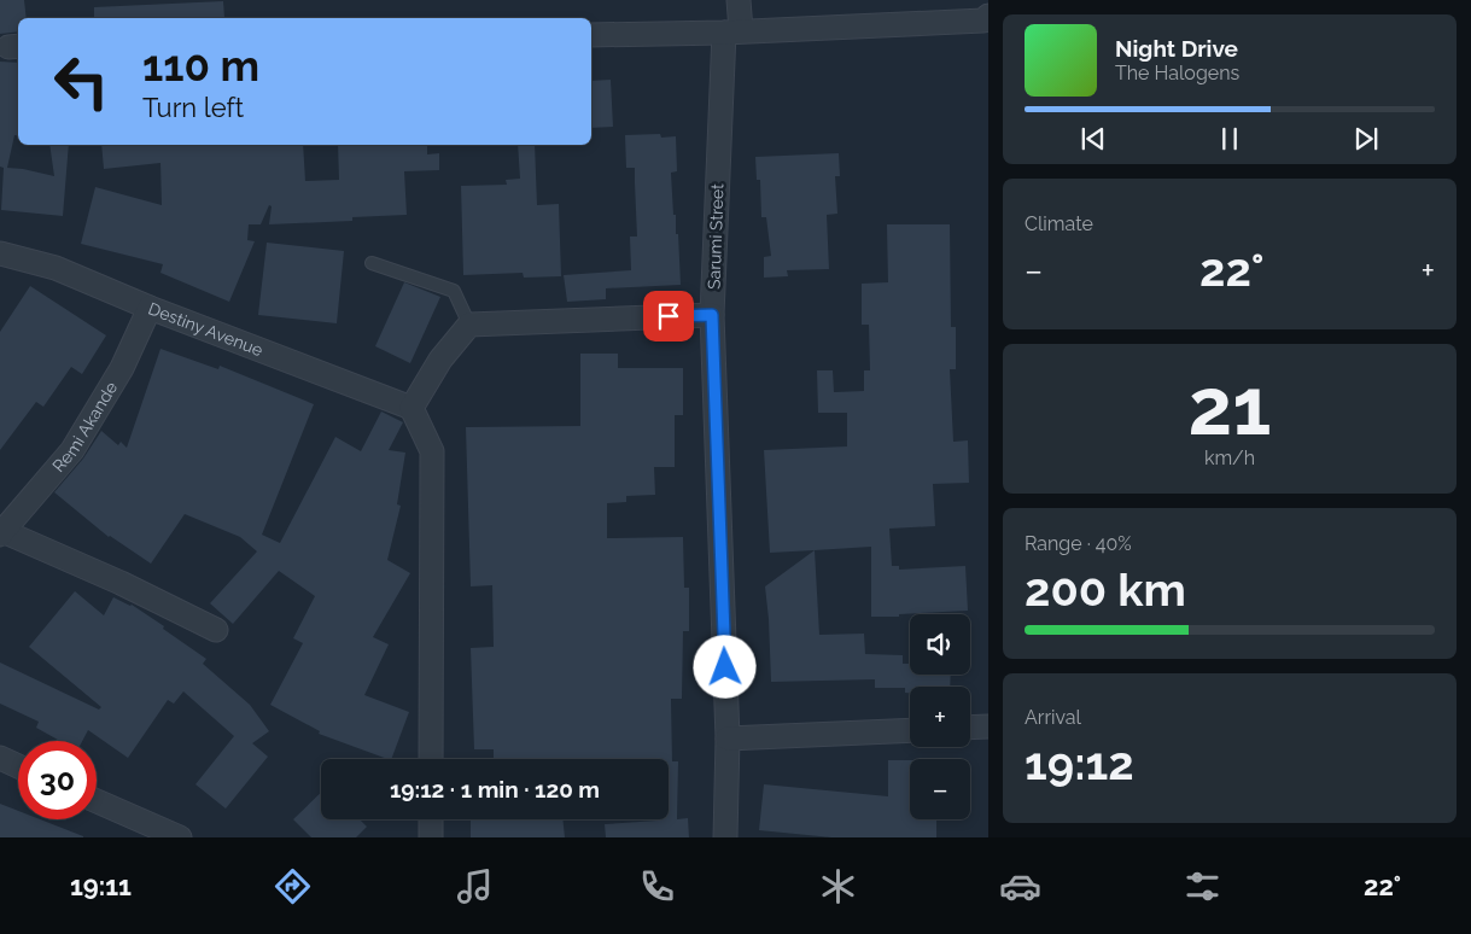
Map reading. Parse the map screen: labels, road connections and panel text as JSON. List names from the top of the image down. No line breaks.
{"streets":{"street":["Sarumi Street","Destiny Avenue","Remi Akande"]},"crossings":[["Destiny Avenue","Remi Akande"]],"page":{"turn":["110 m","Turn left"],"song":["Night Drive","The Halogens"],"tile":["Climate",["21","km/h"],["Range · 40%","200 km"],["Arrival","19:12"]],"heat":["−","22°","+"],"map_buttons":["+","−"],"limit":"30","trip":"19:12 · 1 min · 120 m","tabs":["19:11","22°"]}}
